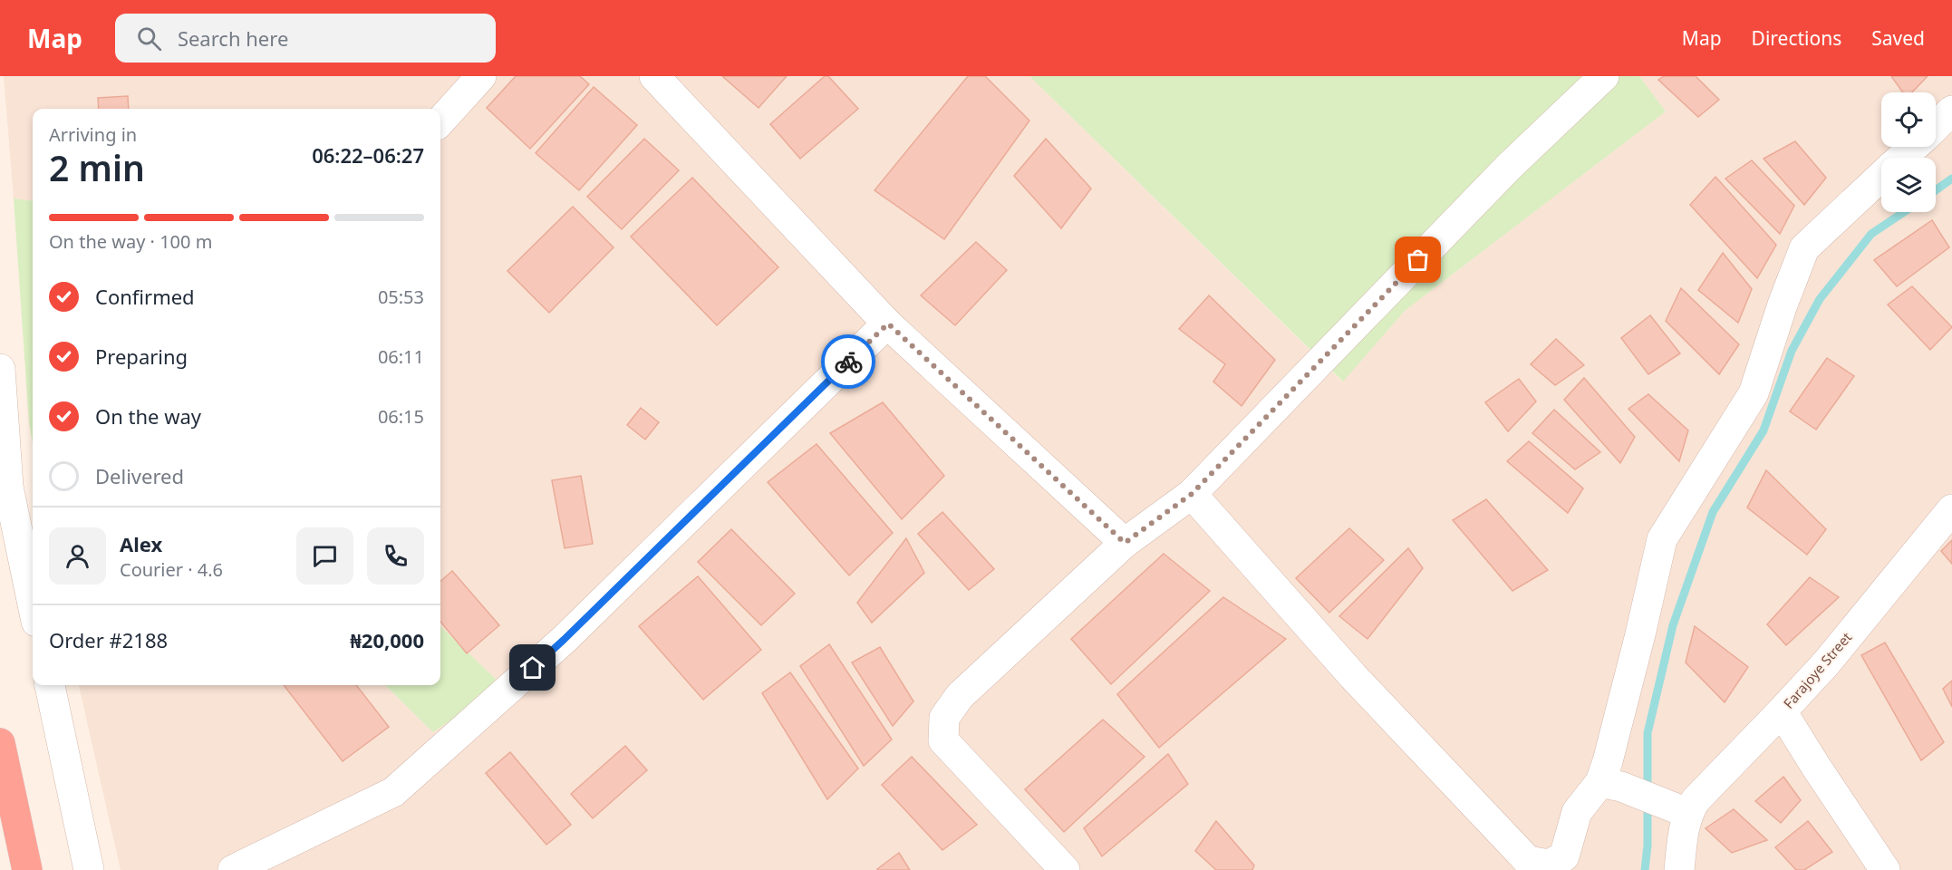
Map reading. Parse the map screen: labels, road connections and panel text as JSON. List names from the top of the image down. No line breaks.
{"streets":{"street":["Farajoye Street"]},"page":{"header":"Map","search":"Search here","nav":["Map","Directions","Saved"],"heading":["2 min","Arriving in","06:22–06:27"],"panel":["Alex","Courier · 4.6","Order #2188","₦20,000"],"bar":"On the way · 100 m","list":[["Confirmed","05:53"],["Preparing","06:11"],["On the way","06:15"],"Delivered"]}}
